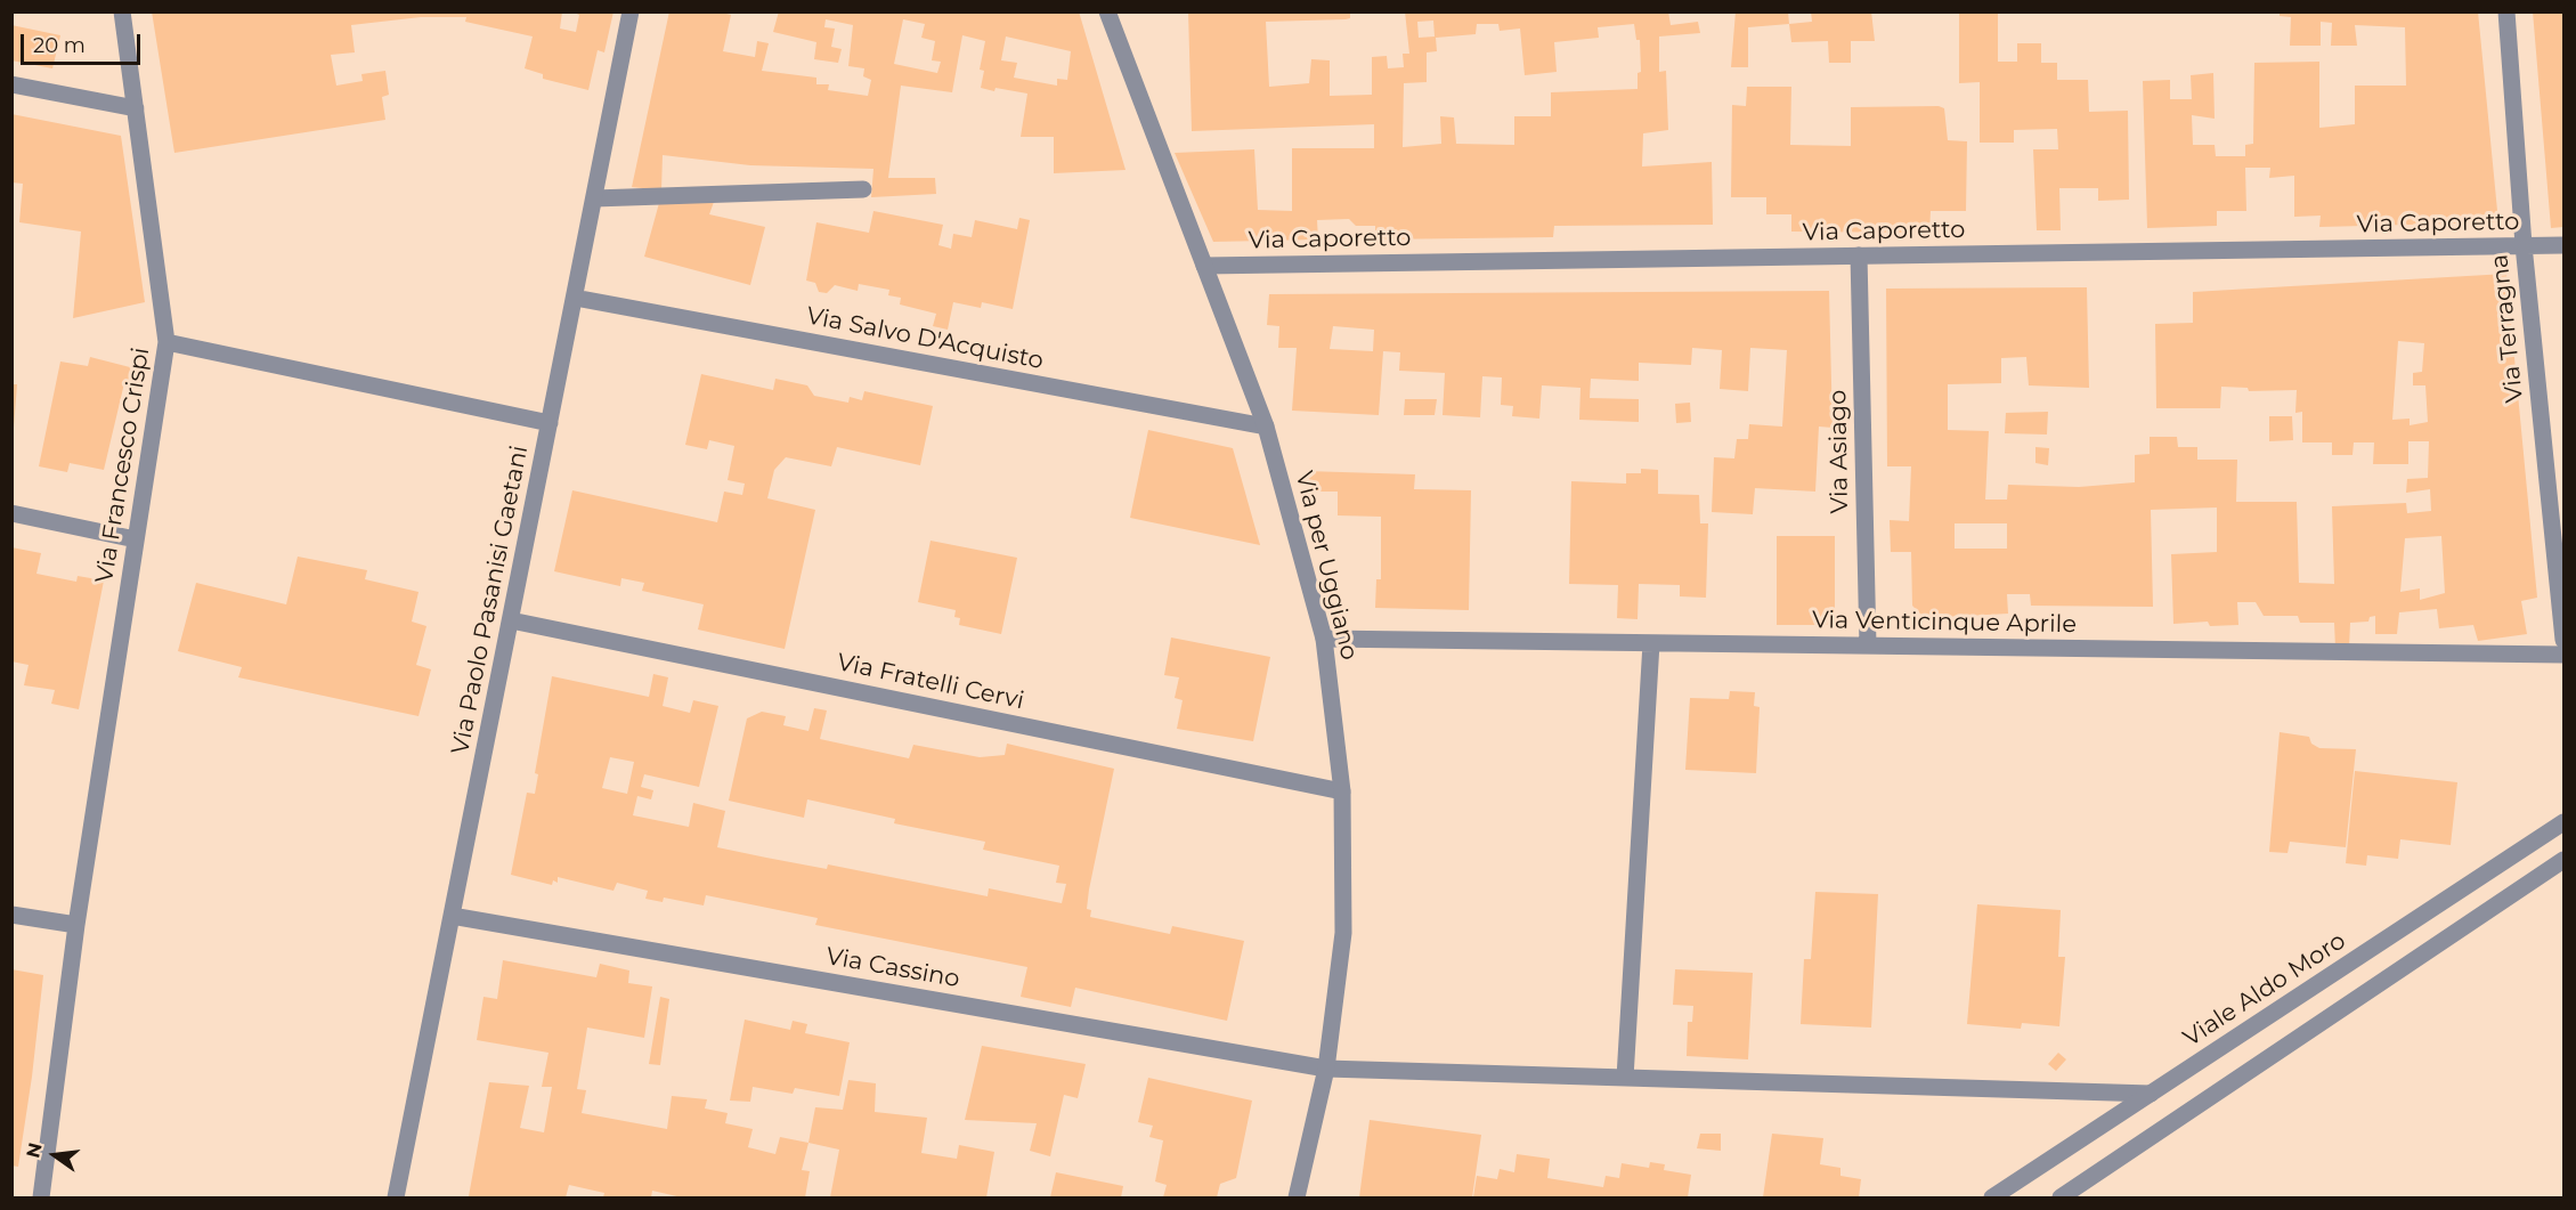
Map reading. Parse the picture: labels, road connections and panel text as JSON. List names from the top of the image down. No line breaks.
{"streets":{"street":["Via Caporetto","Via Terragna","Via Salvo D'Acquisto","Via Asiago","Via Francesco Crispi","Via per Uggiano","Via Paolo Pasanisi Gaetani","Via Venticinque Aprile","Via Fratelli Cervi","Via Cassino","Viale Aldo Moro"]},"crossings":[["Via Caporetto","Via Terragna"],["Via Caporetto","Via Asiago"],["Via Caporetto","Via per Uggiano"],["Via Salvo D'Acquisto","Via per Uggiano"],["Via Salvo D'Acquisto","Via Paolo Pasanisi Gaetani"],["Via Asiago","Via Venticinque Aprile"],["Via per Uggiano","Via Venticinque Aprile"],["Via per Uggiano","Via Fratelli Cervi"],["Via per Uggiano","Via Cassino"],["Via Paolo Pasanisi Gaetani","Via Fratelli Cervi"],["Via Paolo Pasanisi Gaetani","Via Cassino"],["Via Cassino","Viale Aldo Moro"]],"scale_bar":"20 m","north":"left"}
